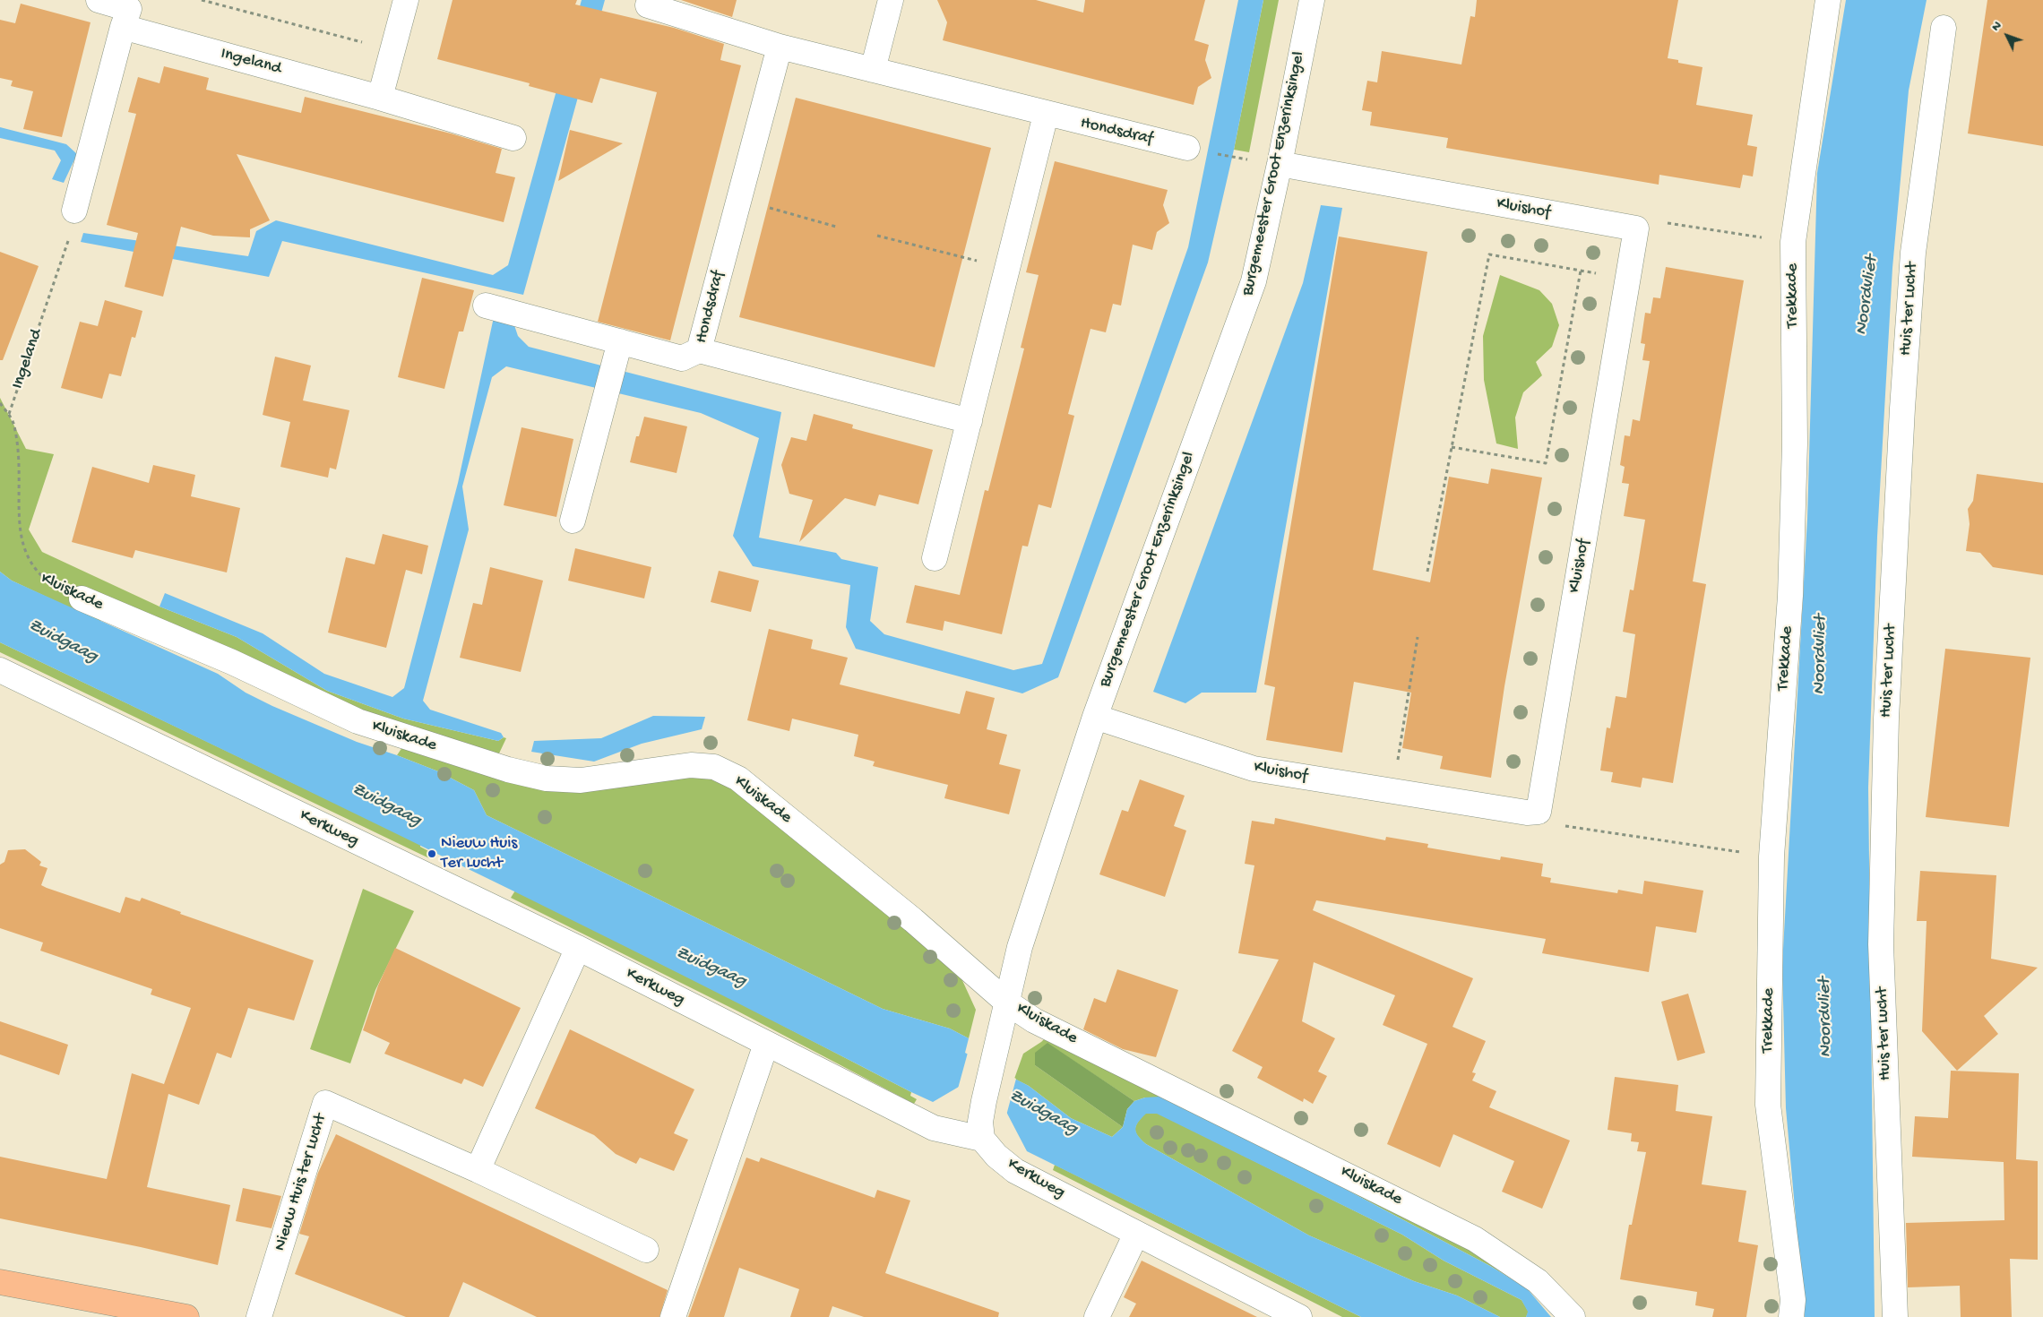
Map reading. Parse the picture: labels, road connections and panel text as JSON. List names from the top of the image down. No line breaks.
{"streets":{"street":["Ingeland","Hondsdraf","Burgemeester Groot Enzerinksingel","Kluishof","Trekkade","Huis ter Lucht","Kluiskade","Kerkweg","Nieuw Huis ter Lucht"]},"crossings":[["Burgemeester Groot Enzerinksingel","Kluishof"],["Burgemeester Groot Enzerinksingel","Kluiskade"],["Burgemeester Groot Enzerinksingel","Kerkweg"]],"water":["Noordvliet","Zuidgaag"],"places":["Nieuw Huis Ter Lucht"],"north":"top left"}
